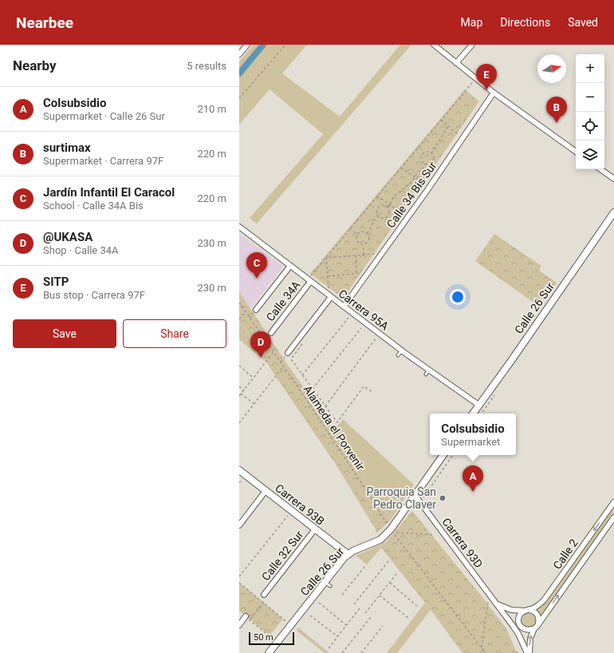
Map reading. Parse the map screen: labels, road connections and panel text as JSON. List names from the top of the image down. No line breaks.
{"streets":{"street":["Calle 34 Bis Sur","Calle 34A","Calle 26 Sur","Carrera 95A","Carrera 93B","Carrera 93D","Calle 2","Calle 32 Sur"],"path":["Alameda el Porvenir"]},"crossings":[["Calle 34 Bis Sur","Carrera 95A"],["Calle 34A","Carrera 95A"],["Calle 26 Sur","Carrera 95A"],["Calle 26 Sur","Alameda el Porvenir"],["Calle 26 Sur","Carrera 93B"],["Calle 26 Sur","Carrera 93D"],["Carrera 93B","Calle 32 Sur"],["Carrera 93D","Calle 2"]],"places":["Parroquia San Pedro Claver"],"scale_bar":"50 m","north":"right","page":{"header":"Nearbee","nav":["Map","Directions","Saved"],"heading":["Nearby","5 results"],"map_buttons":["+","−"],"pins":["E","B","C","D","A"],"list":[{"mark":"A","name":"Colsubsidio","note":"Supermarket · Calle 26 Sur","value":"210 m"},{"mark":"B","name":"surtimax","note":"Supermarket · Carrera 97F","value":"220 m"},{"mark":"C","name":"Jardín Infantil El Caracol","note":"School · Calle 34A Bis","value":"220 m"},{"mark":"D","name":"@UKASA","note":"Shop · Calle 34A","value":"230 m"},{"mark":"E","name":"SITP","note":"Bus stop · Carrera 97F","value":"230 m"}],"buttons":["Save","Share"],"popup":["Colsubsidio","Supermarket"],"scale":"50 m"}}
